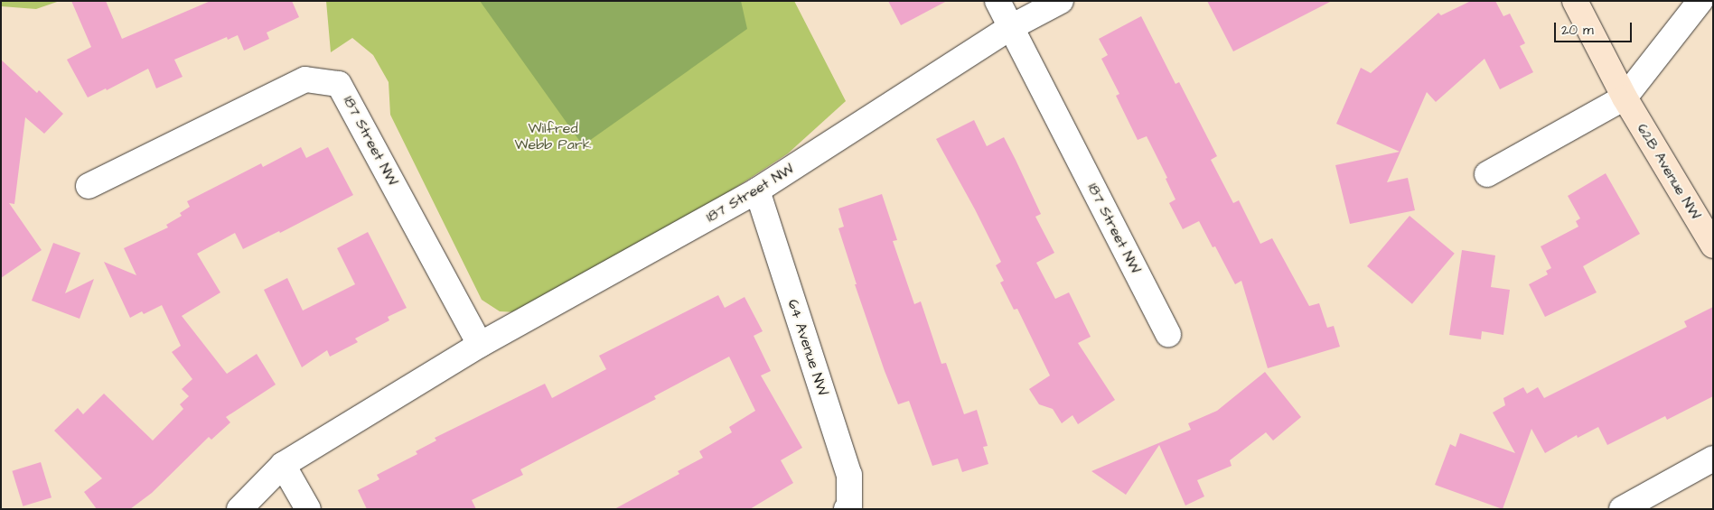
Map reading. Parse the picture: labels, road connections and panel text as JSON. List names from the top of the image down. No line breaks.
{"streets":{"street":["187 Street NW","62B Avenue NW","64 Avenue NW"]},"crossings":[["187 Street NW","64 Avenue NW"]],"parks":["Wilfred Webb Park"],"scale_bar":"20 m"}
